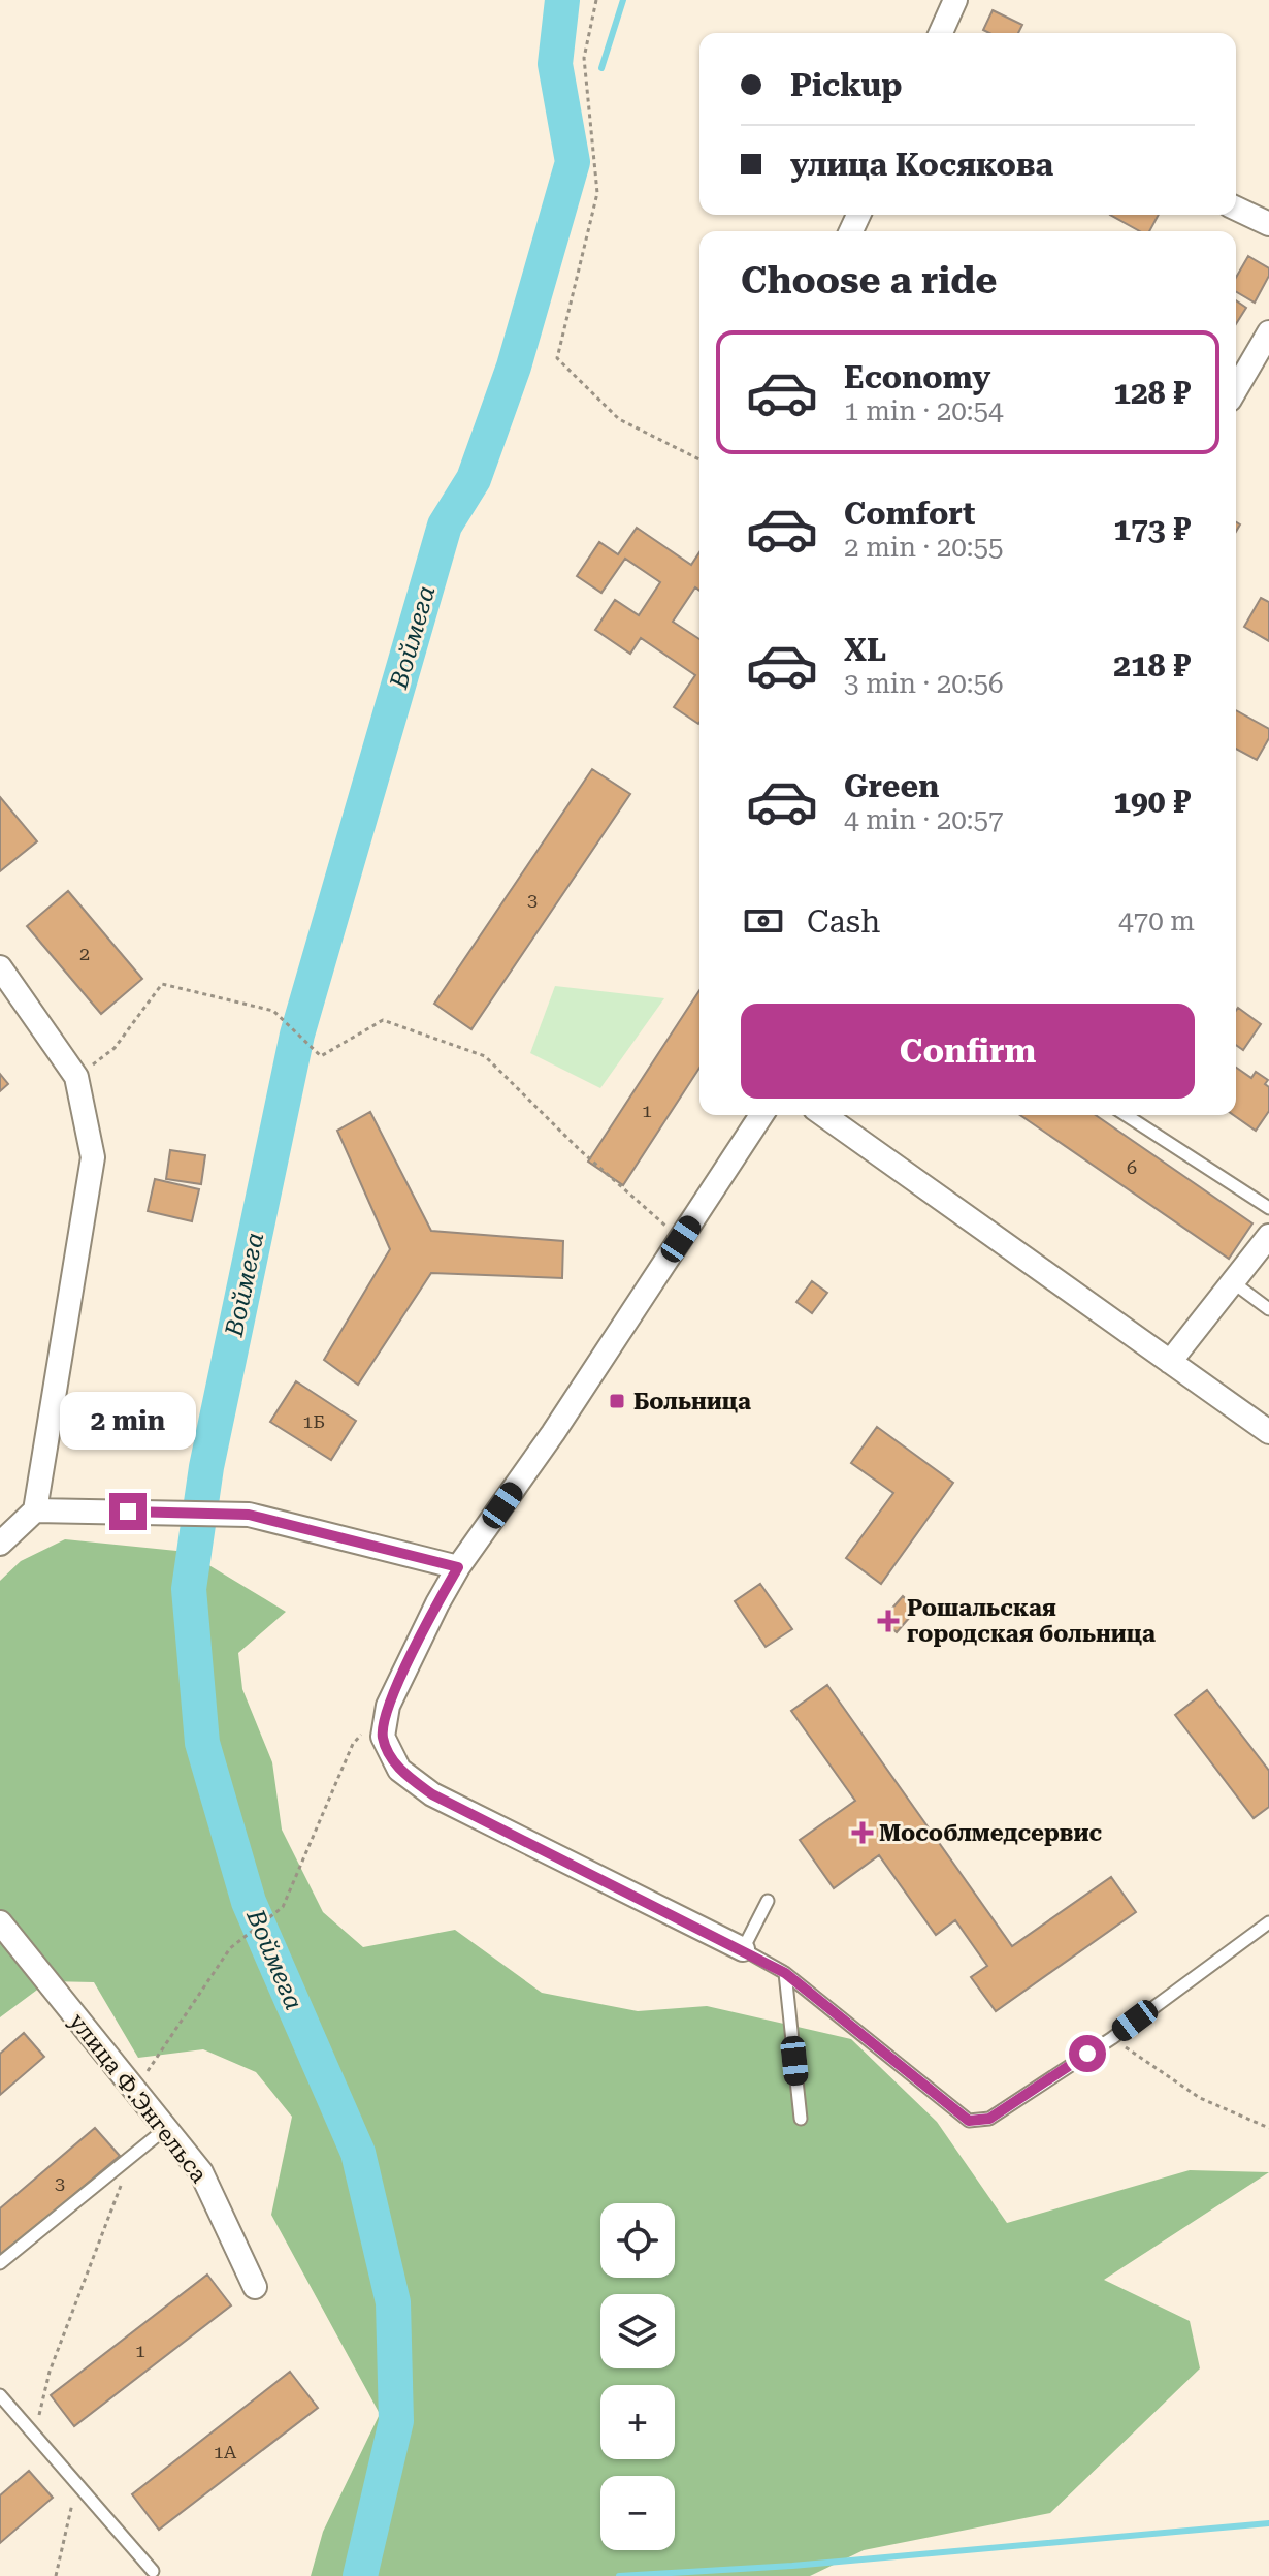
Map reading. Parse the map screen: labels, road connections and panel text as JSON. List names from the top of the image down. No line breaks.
{"streets":{"street":["улица Ф.Энгельса"]},"water":["Воймега"],"places":{"transit":["Больница"],"health":["Рошальская городская больница","Мособлмедсервис"]},"house_numbers":["3","2","1","6","1Б","3","1","1А"],"page":{"banner":["Pickup","улица Косякова"],"heading":"Choose a ride","list":[{"name":"Economy","note":"1 min · 20:54","value":"128 ₽"},{"name":"Comfort","note":"2 min · 20:55","value":"173 ₽"},{"name":"XL","note":"3 min · 20:56","value":"218 ₽"},{"name":"Green","note":"4 min · 20:57","value":"190 ₽"}],"pay":["Cash","470 m"],"buttons":"Confirm","bubble":"2 min","map_buttons":["+","−"]}}
